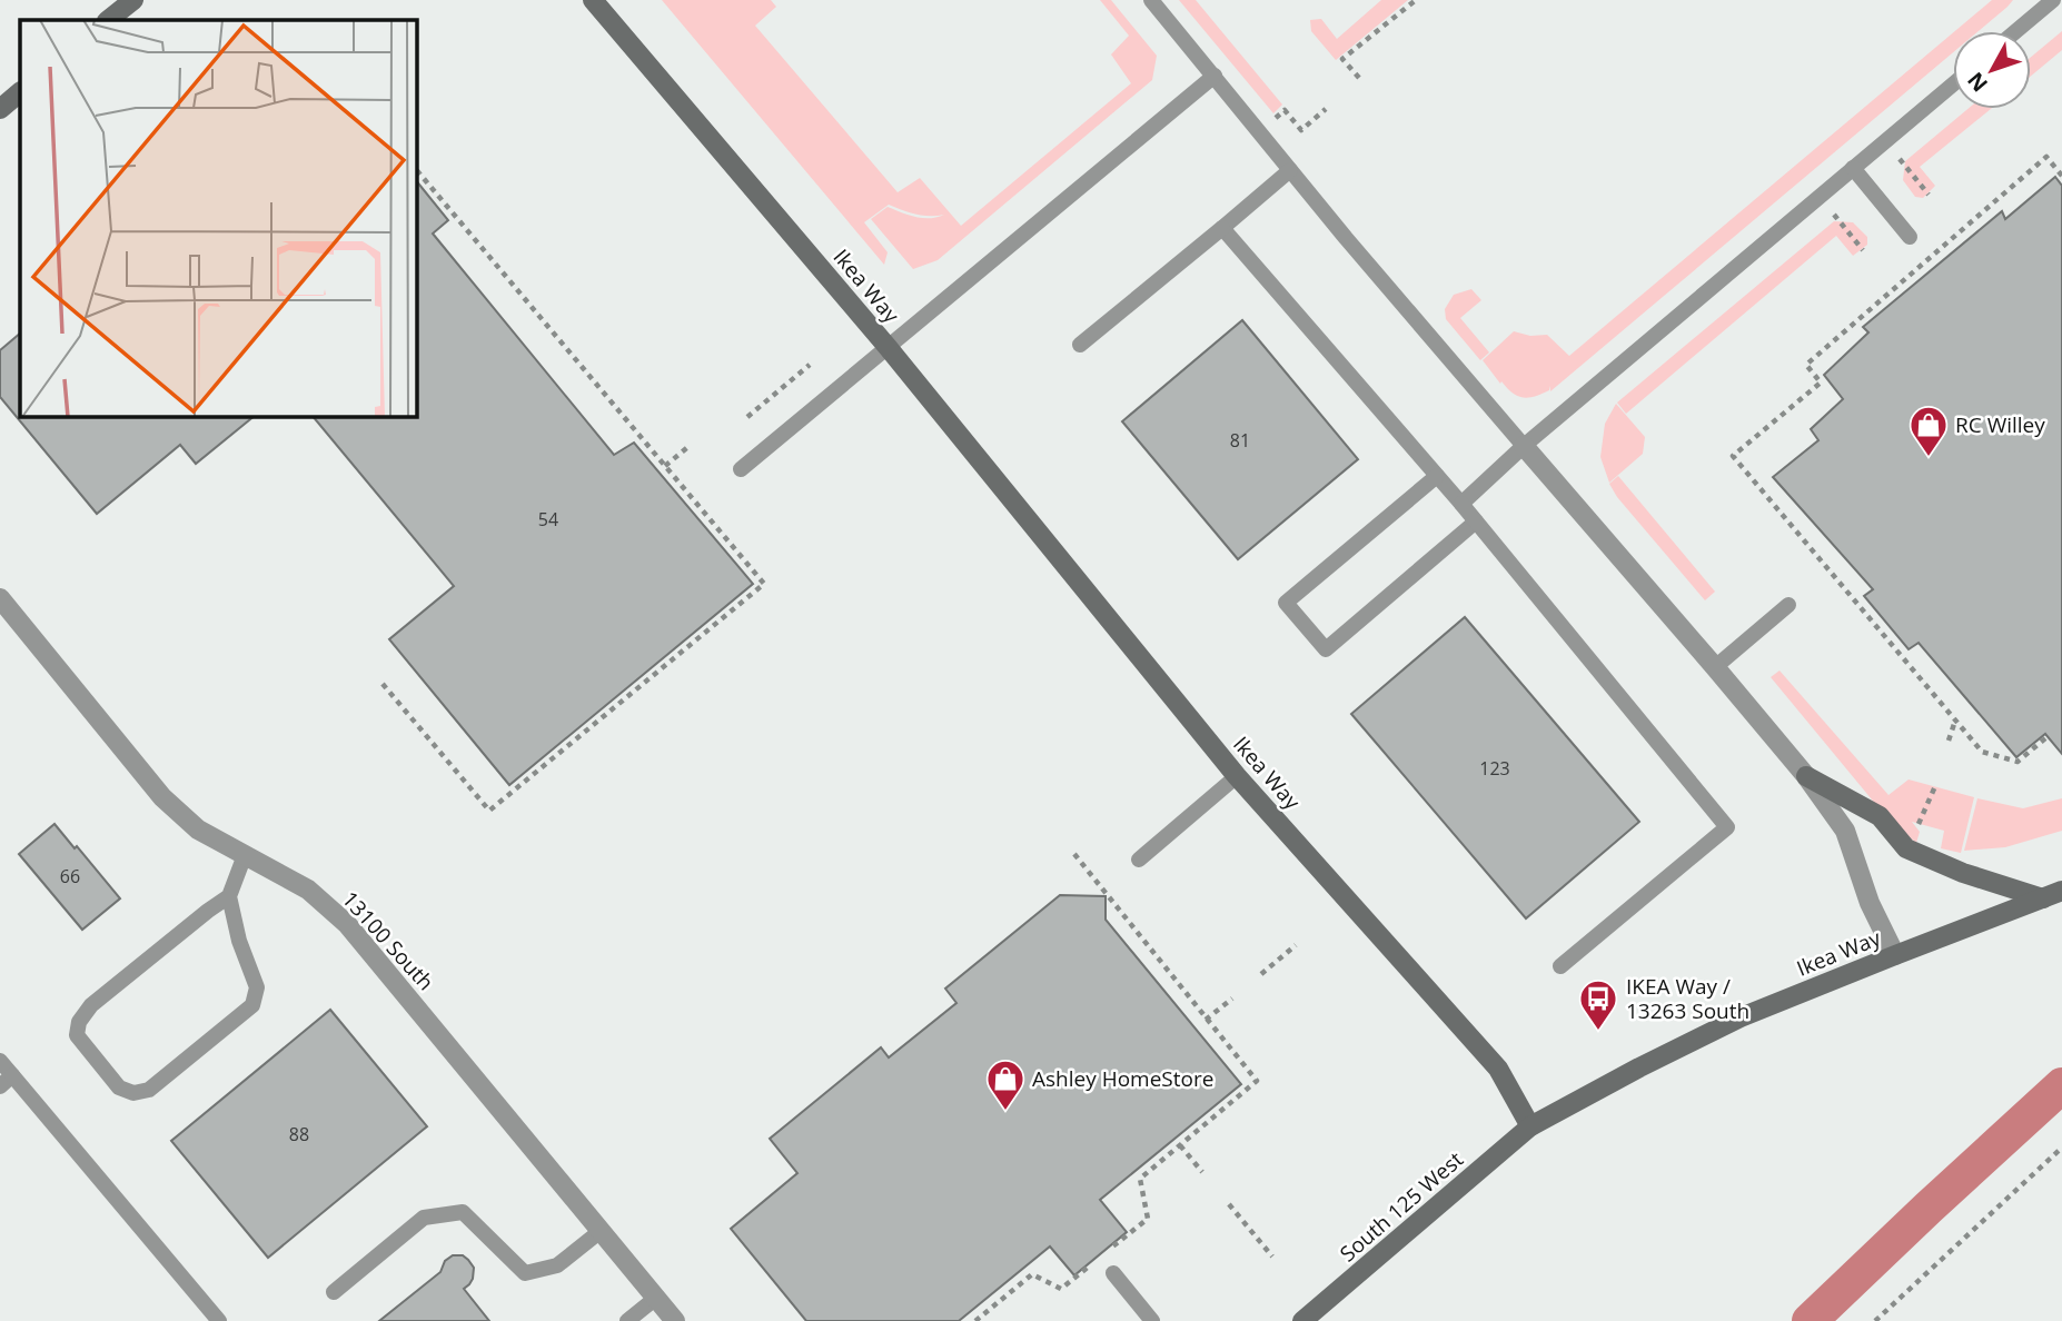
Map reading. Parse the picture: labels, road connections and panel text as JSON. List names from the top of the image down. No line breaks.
{"streets":{"street":["Ikea Way","13100 South","South 125 West"]},"crossings":[["Ikea Way","South 125 West"]],"places":{"shop":["RC Willey","Ashley HomeStore"],"bus stop":["IKEA Way / 13263 South"]},"house_numbers":["81","54","123","66","88"],"north":"bottom left"}
